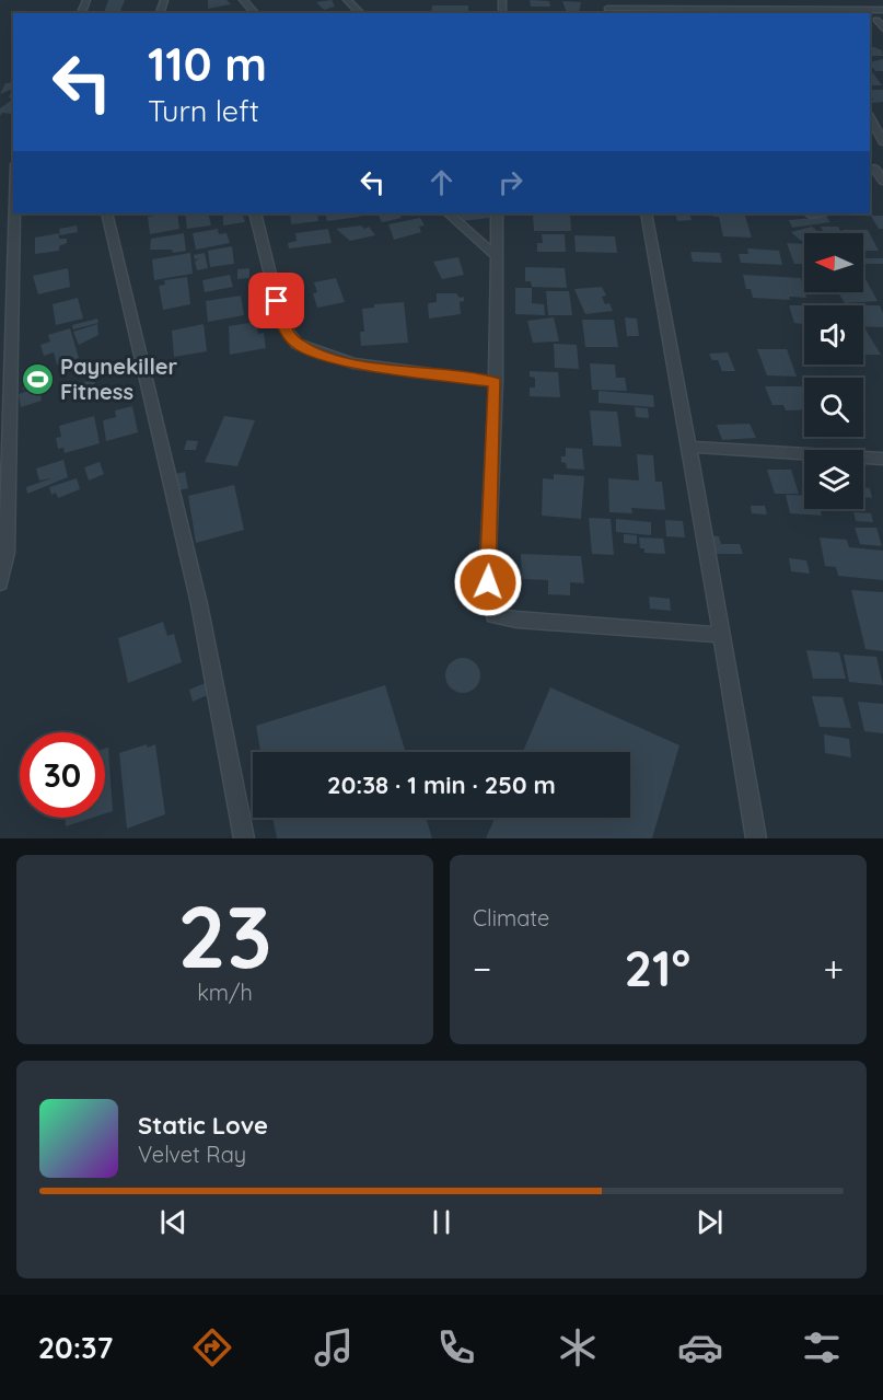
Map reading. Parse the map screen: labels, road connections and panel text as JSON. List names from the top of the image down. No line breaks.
{"places":{"sports":["Paynekiller Fitness"]},"north":"left","page":{"turn":["110 m","Turn left"],"limit":"30","trip":"20:38 · 1 min · 250 m","tile":[["23","km/h"],"Climate"],"heat":["−","21°","+"],"song":["Static Love","Velvet Ray"],"tabs":"20:37"}}
